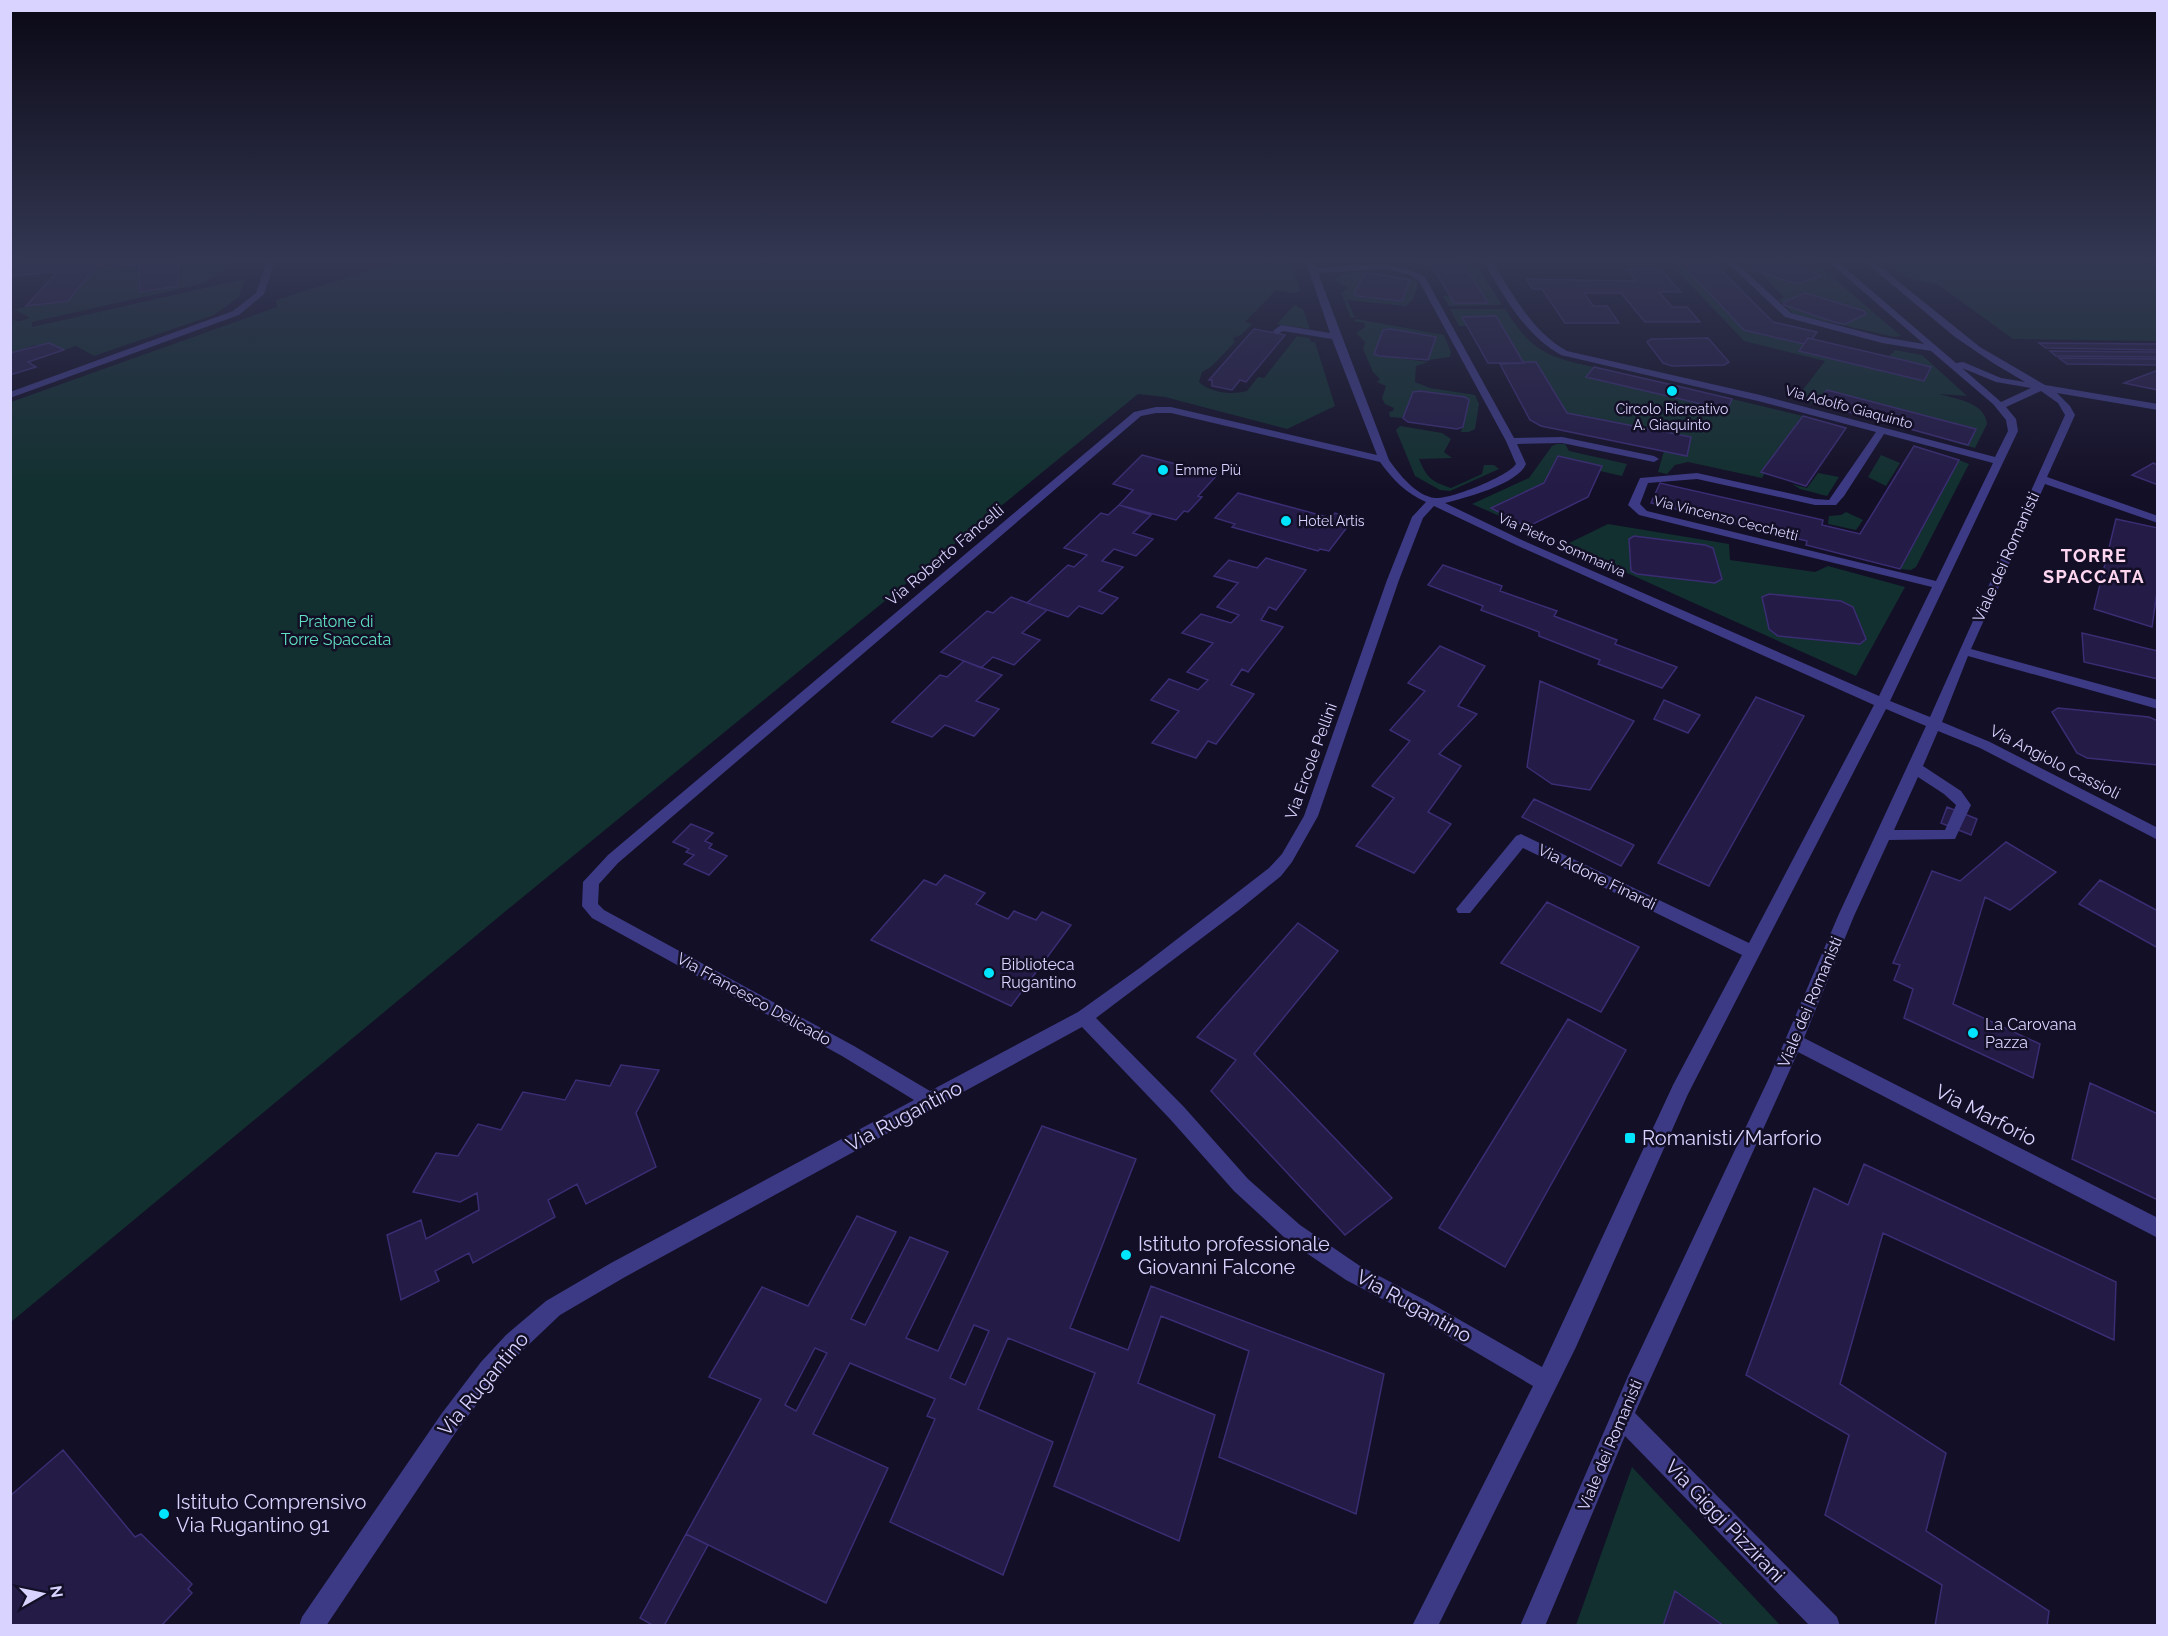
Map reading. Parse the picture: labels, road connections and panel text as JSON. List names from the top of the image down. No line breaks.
{"streets":{"street":["Via Adolfo Giaquinto","Via Vincenzo Cecchetti","Via Pietro Sommariva","Via Roberto Fancelli","Viale dei Romanisti","Via Ercole Pellini","Via Angiolo Cassioli","Via Adone Finardi","Via Francesco Delicado","Via Marforio","Via Rugantino","Via Giggi Pizzirani"]},"crossings":[["Via Adolfo Giaquinto","Via Vincenzo Cecchetti"],["Via Adolfo Giaquinto","Viale dei Romanisti"],["Via Vincenzo Cecchetti","Viale dei Romanisti"],["Via Pietro Sommariva","Via Roberto Fancelli"],["Via Pietro Sommariva","Viale dei Romanisti"],["Via Pietro Sommariva","Via Ercole Pellini"],["Via Pietro Sommariva","Via Angiolo Cassioli"],["Via Roberto Fancelli","Via Francesco Delicado"],["Viale dei Romanisti","Via Angiolo Cassioli"],["Viale dei Romanisti","Via Adone Finardi"],["Viale dei Romanisti","Via Marforio"],["Viale dei Romanisti","Via Rugantino"],["Viale dei Romanisti","Via Giggi Pizzirani"],["Via Ercole Pellini","Via Rugantino"],["Via Francesco Delicado","Via Rugantino"]],"districts":["TORRE SPACCATA"],"parks":["Pratone di Torre Spaccata"],"places":{"other":["Circolo Ricreativo A. Giaquinto","Emme Più","Hotel Artis","Biblioteca Rugantino","La Carovana Pazza","Istituto professionale Giovanni Falcone","Istituto Comprensivo Via Rugantino 91"],"transit":["Romanisti/Marforio"]},"north":"right"}
